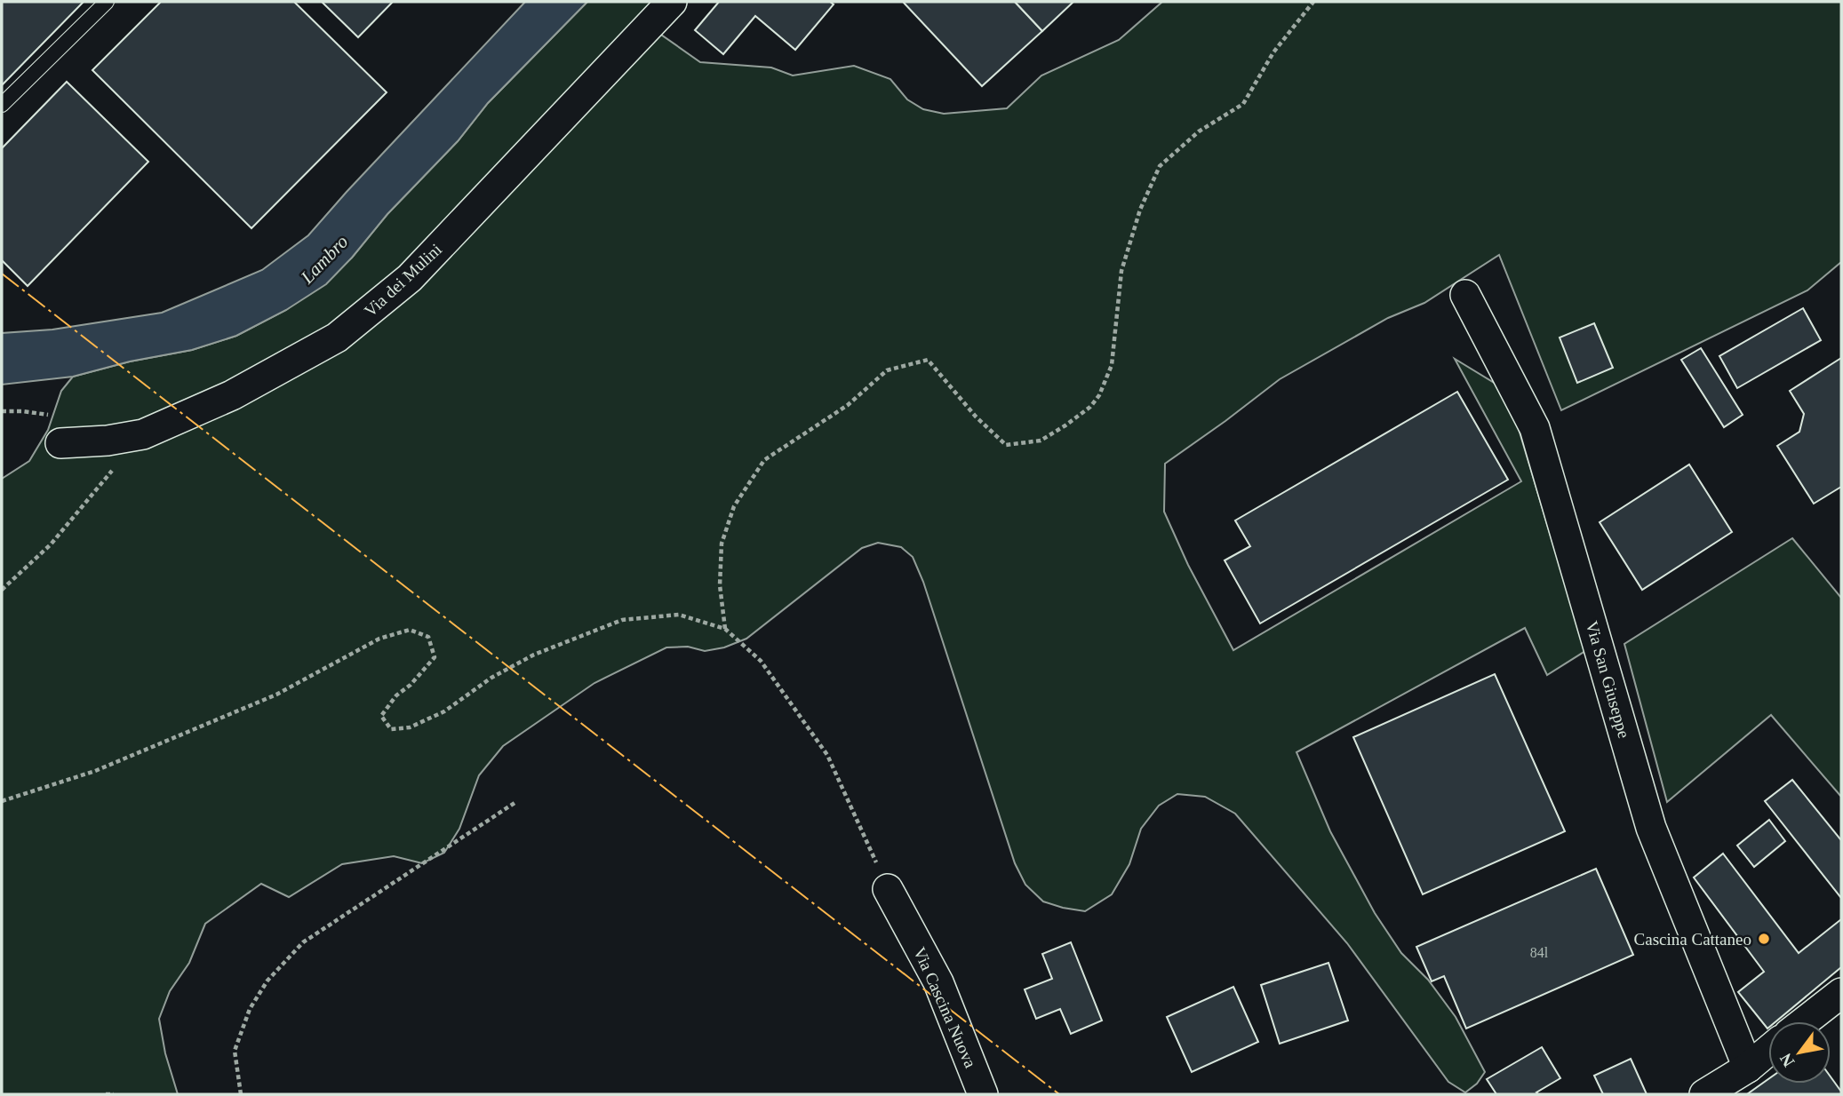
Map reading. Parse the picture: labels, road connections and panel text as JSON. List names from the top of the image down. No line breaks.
{"streets":{"street":["Via dei Mulini","Via San Giuseppe","Via Cascina Nuova"]},"water":["Lambro"],"places":["Cascina Cattaneo"],"house_numbers":["84l"],"north":"bottom left"}
